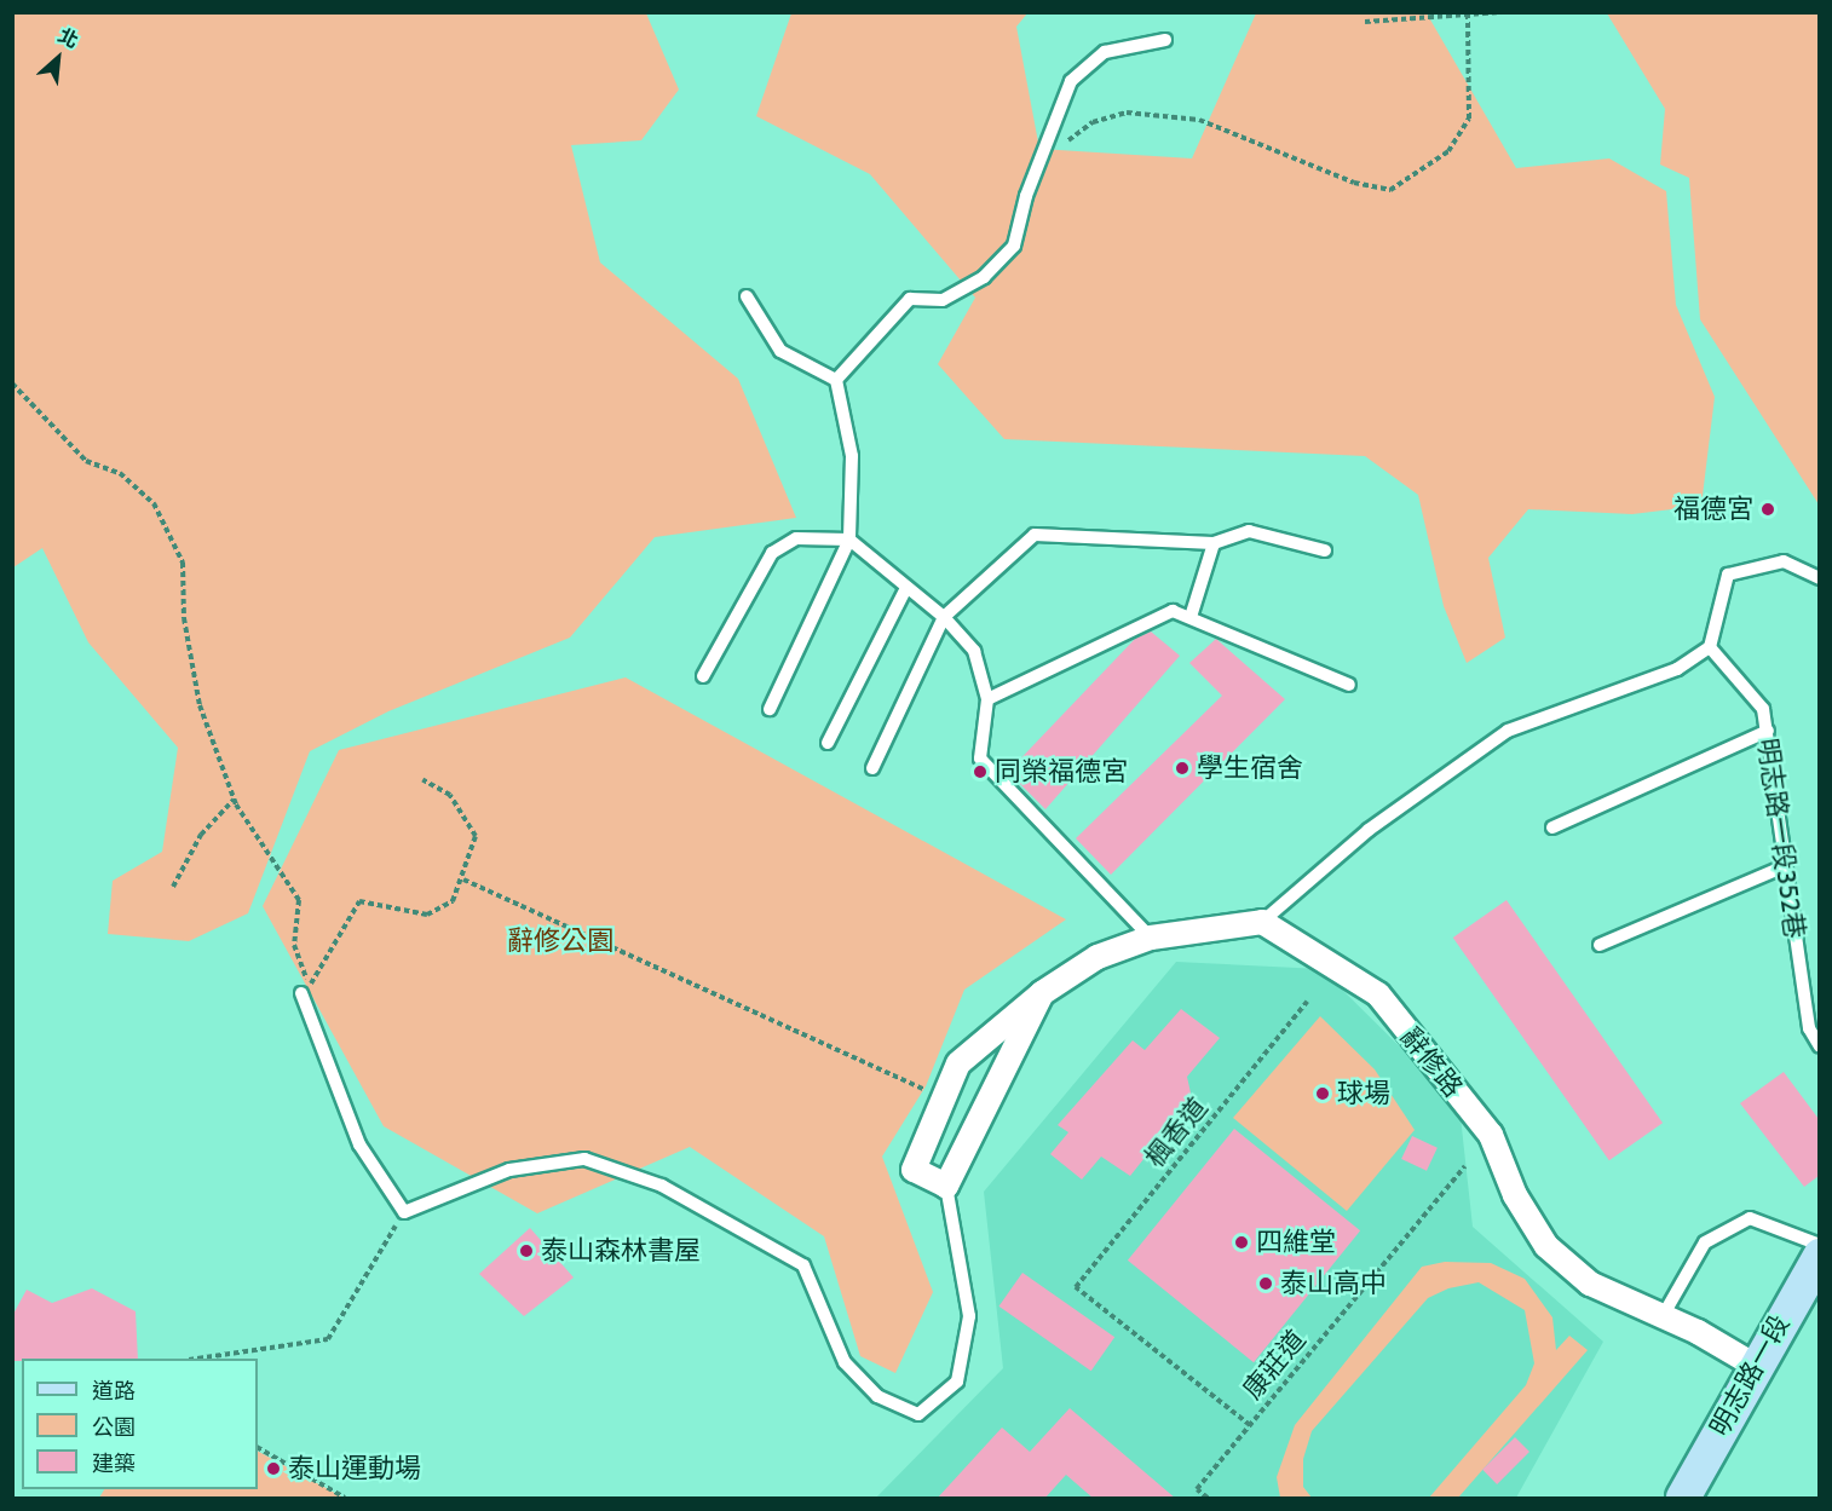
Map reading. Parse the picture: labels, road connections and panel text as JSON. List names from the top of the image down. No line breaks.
{"streets":{"main road":["明志路一段"],"street":["辭修路"],"lane":["明志路一段352巷"],"path":["楓香道","康莊道"]},"crossings":[["辭修路","明志路一段"],["楓香道","康莊道"]],"parks":["辭修公園"],"places":["福德宮","學生宿舍","同榮福德宮","球場","四維堂","泰山森林書屋","泰山高中","泰山運動場"],"legend":["道路","公園","建築"],"north":"top right"}
